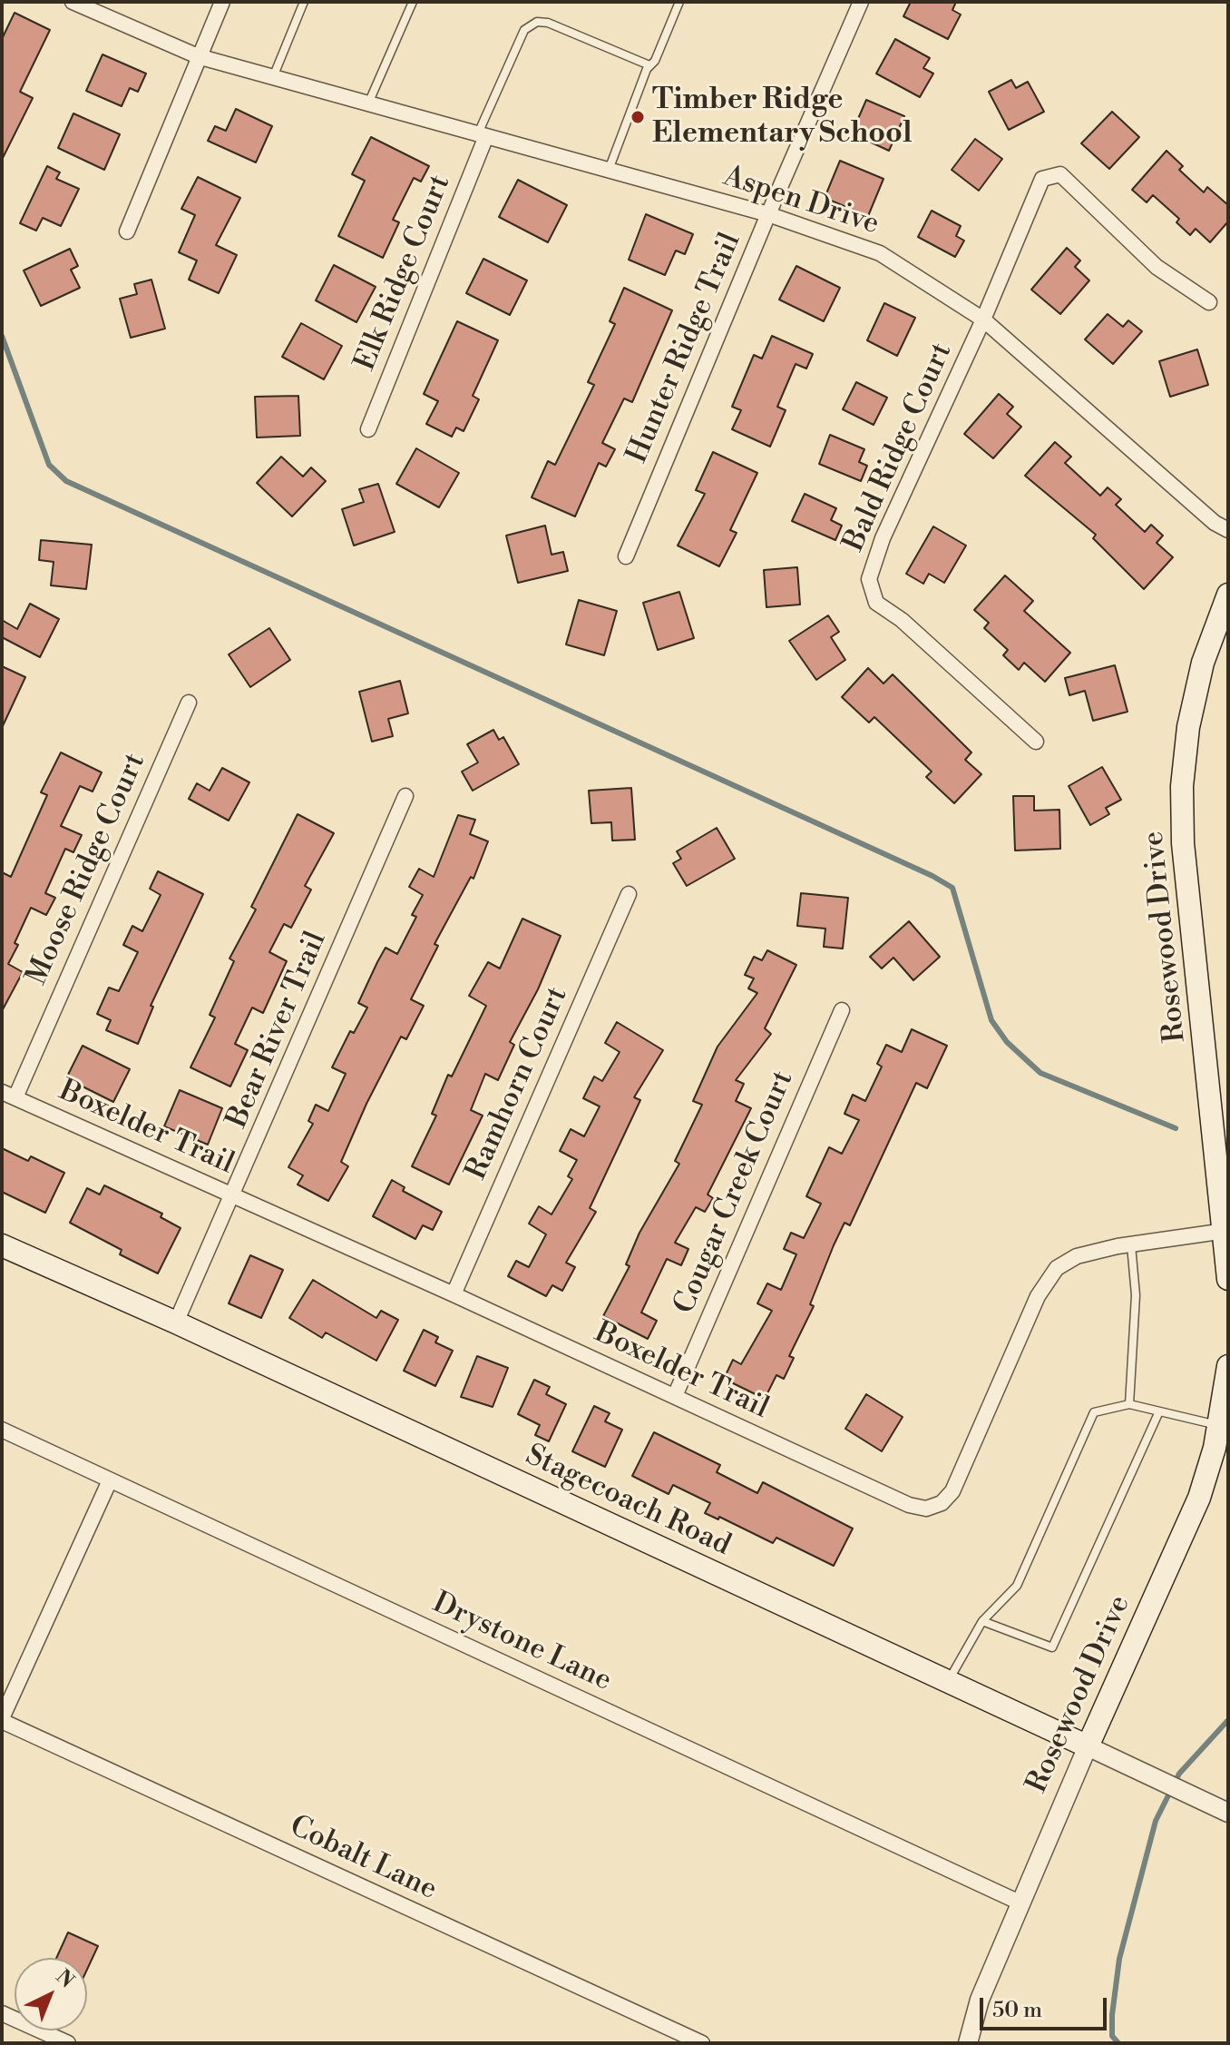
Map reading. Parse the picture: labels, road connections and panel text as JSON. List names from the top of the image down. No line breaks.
{"streets":{"main road":["Rosewood Drive","Stagecoach Road"],"street":["Aspen Drive","Elk Ridge Court","Hunter Ridge Trail","Bald Ridge Court","Moose Ridge Court","Bear River Trail","Ramhorn Court","Boxelder Trail","Cougar Creek Court","Drystone Lane","Cobalt Lane"]},"crossings":[["Aspen Drive","Elk Ridge Court"],["Aspen Drive","Hunter Ridge Trail"],["Aspen Drive","Bald Ridge Court"],["Moose Ridge Court","Boxelder Trail"],["Rosewood Drive","Boxelder Trail"],["Rosewood Drive","Stagecoach Road"],["Rosewood Drive","Drystone Lane"],["Bear River Trail","Boxelder Trail"],["Bear River Trail","Stagecoach Road"],["Ramhorn Court","Boxelder Trail"],["Boxelder Trail","Cougar Creek Court"]],"places":["Timber Ridge Elementary School"],"scale_bar":"50 m","north":"top right"}
